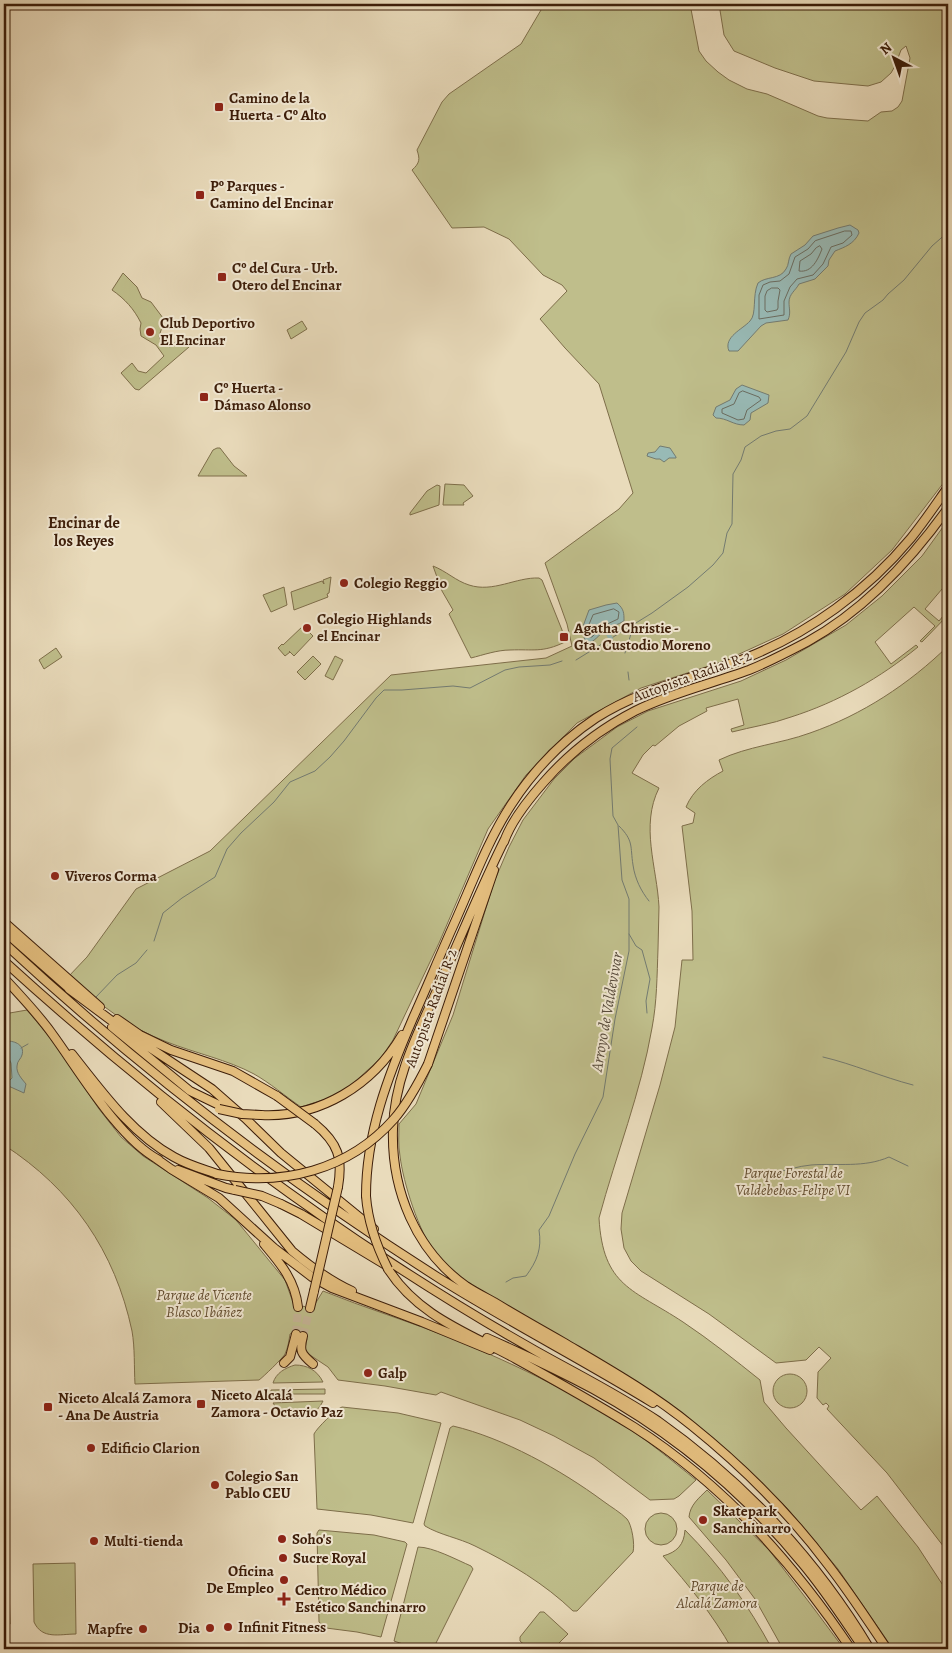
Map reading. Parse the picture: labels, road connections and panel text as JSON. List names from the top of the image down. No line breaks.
{"streets":{"highway":["Autopista Radial R-2"]},"districts":["Encinar de los Reyes"],"water":["Arroyo de Valdevivar"],"parks":["Parque Forestal de Valdebebas-Felipe VI","Parque de Vicente Blasco Ibáñez","Parque de Alcalá Zamora"],"places":{"transit":["Camino de la Huerta - Cº Alto","Pº Parques - Camino del Encinar","Cº del Cura - Urb. Otero del Encinar","Cº Huerta - Dámaso Alonso","Agatha Christie - Gta. Custodio Moreno","Niceto Alcalá Zamora - Octavio Paz","Niceto Alcalá Zamora - Ana De Austria"],"other":["Club Deportivo El Encinar","Colegio Reggio","Colegio Highlands el Encinar","Viveros Corma","Galp","Edificio Clarion","Colegio San Pablo CEU","Skatepark Sanchinarro","Soho's","Multi-tienda","Sucre Royal","Oficina De Empleo","Infinit Fitness","Dia","Mapfre"],"health":["Centro Médico Estético Sanchinarro"]},"north":"top left"}
